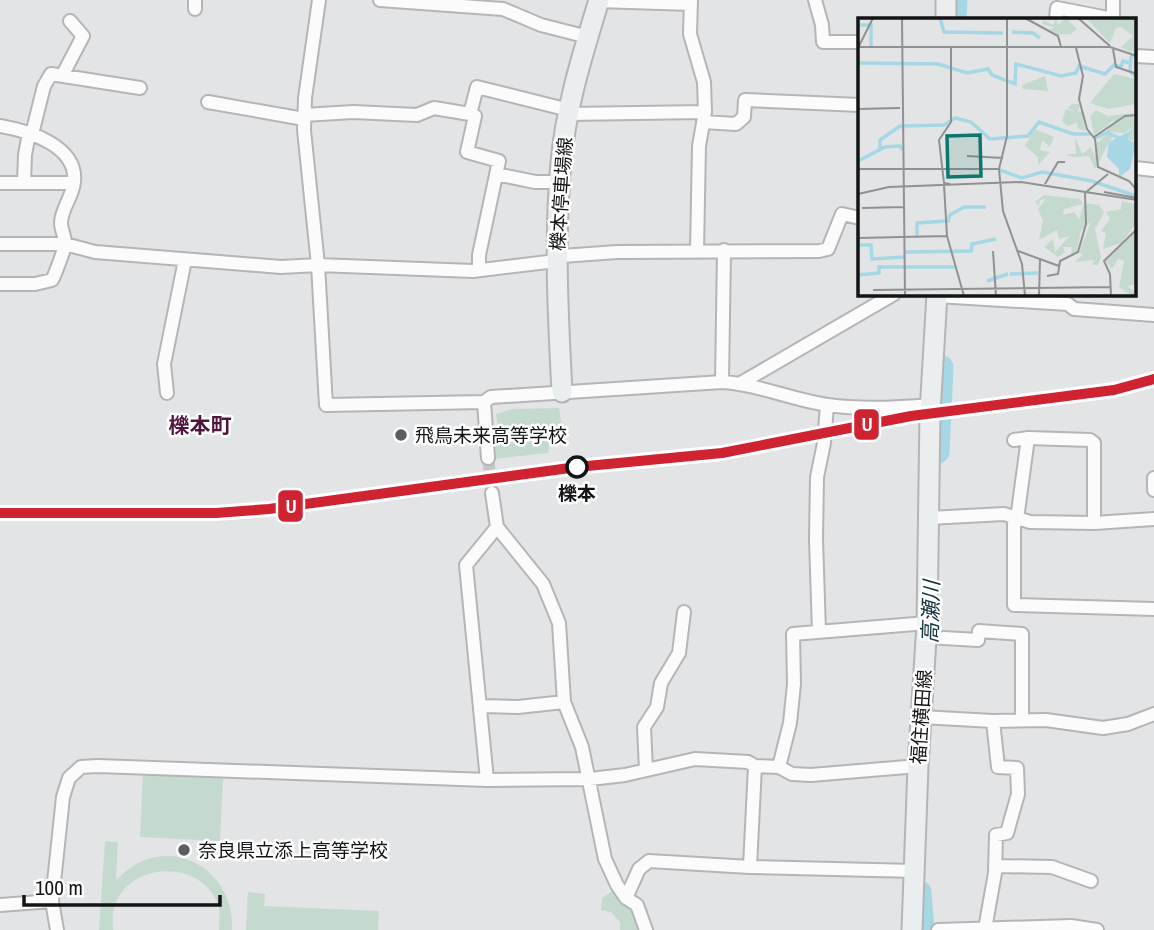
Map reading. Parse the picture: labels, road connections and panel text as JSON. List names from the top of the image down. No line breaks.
{"streets":{"main road":["櫟本停車場線","福住横田線"]},"districts":["櫟本町"],"water":["高瀬川"],"places":["飛鳥未来高等学校","櫟本","奈良県立添上高等学校"],"lines":["transit line U"],"scale_bar":"100 m"}
